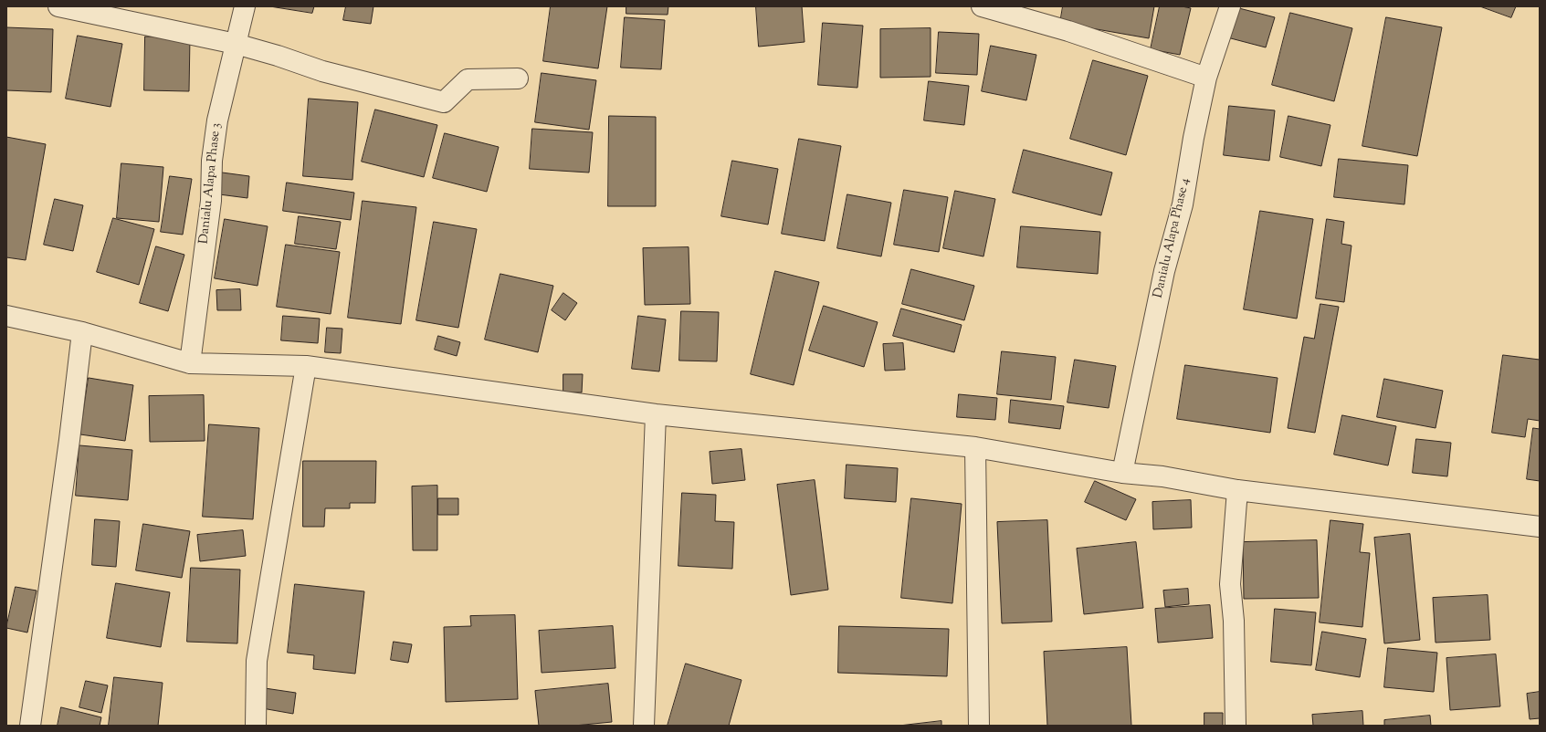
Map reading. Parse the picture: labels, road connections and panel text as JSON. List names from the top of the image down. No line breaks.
{"streets":{"street":["Danialu Alapa Phase 3","Danialu Alapa Phase 4"]}}
